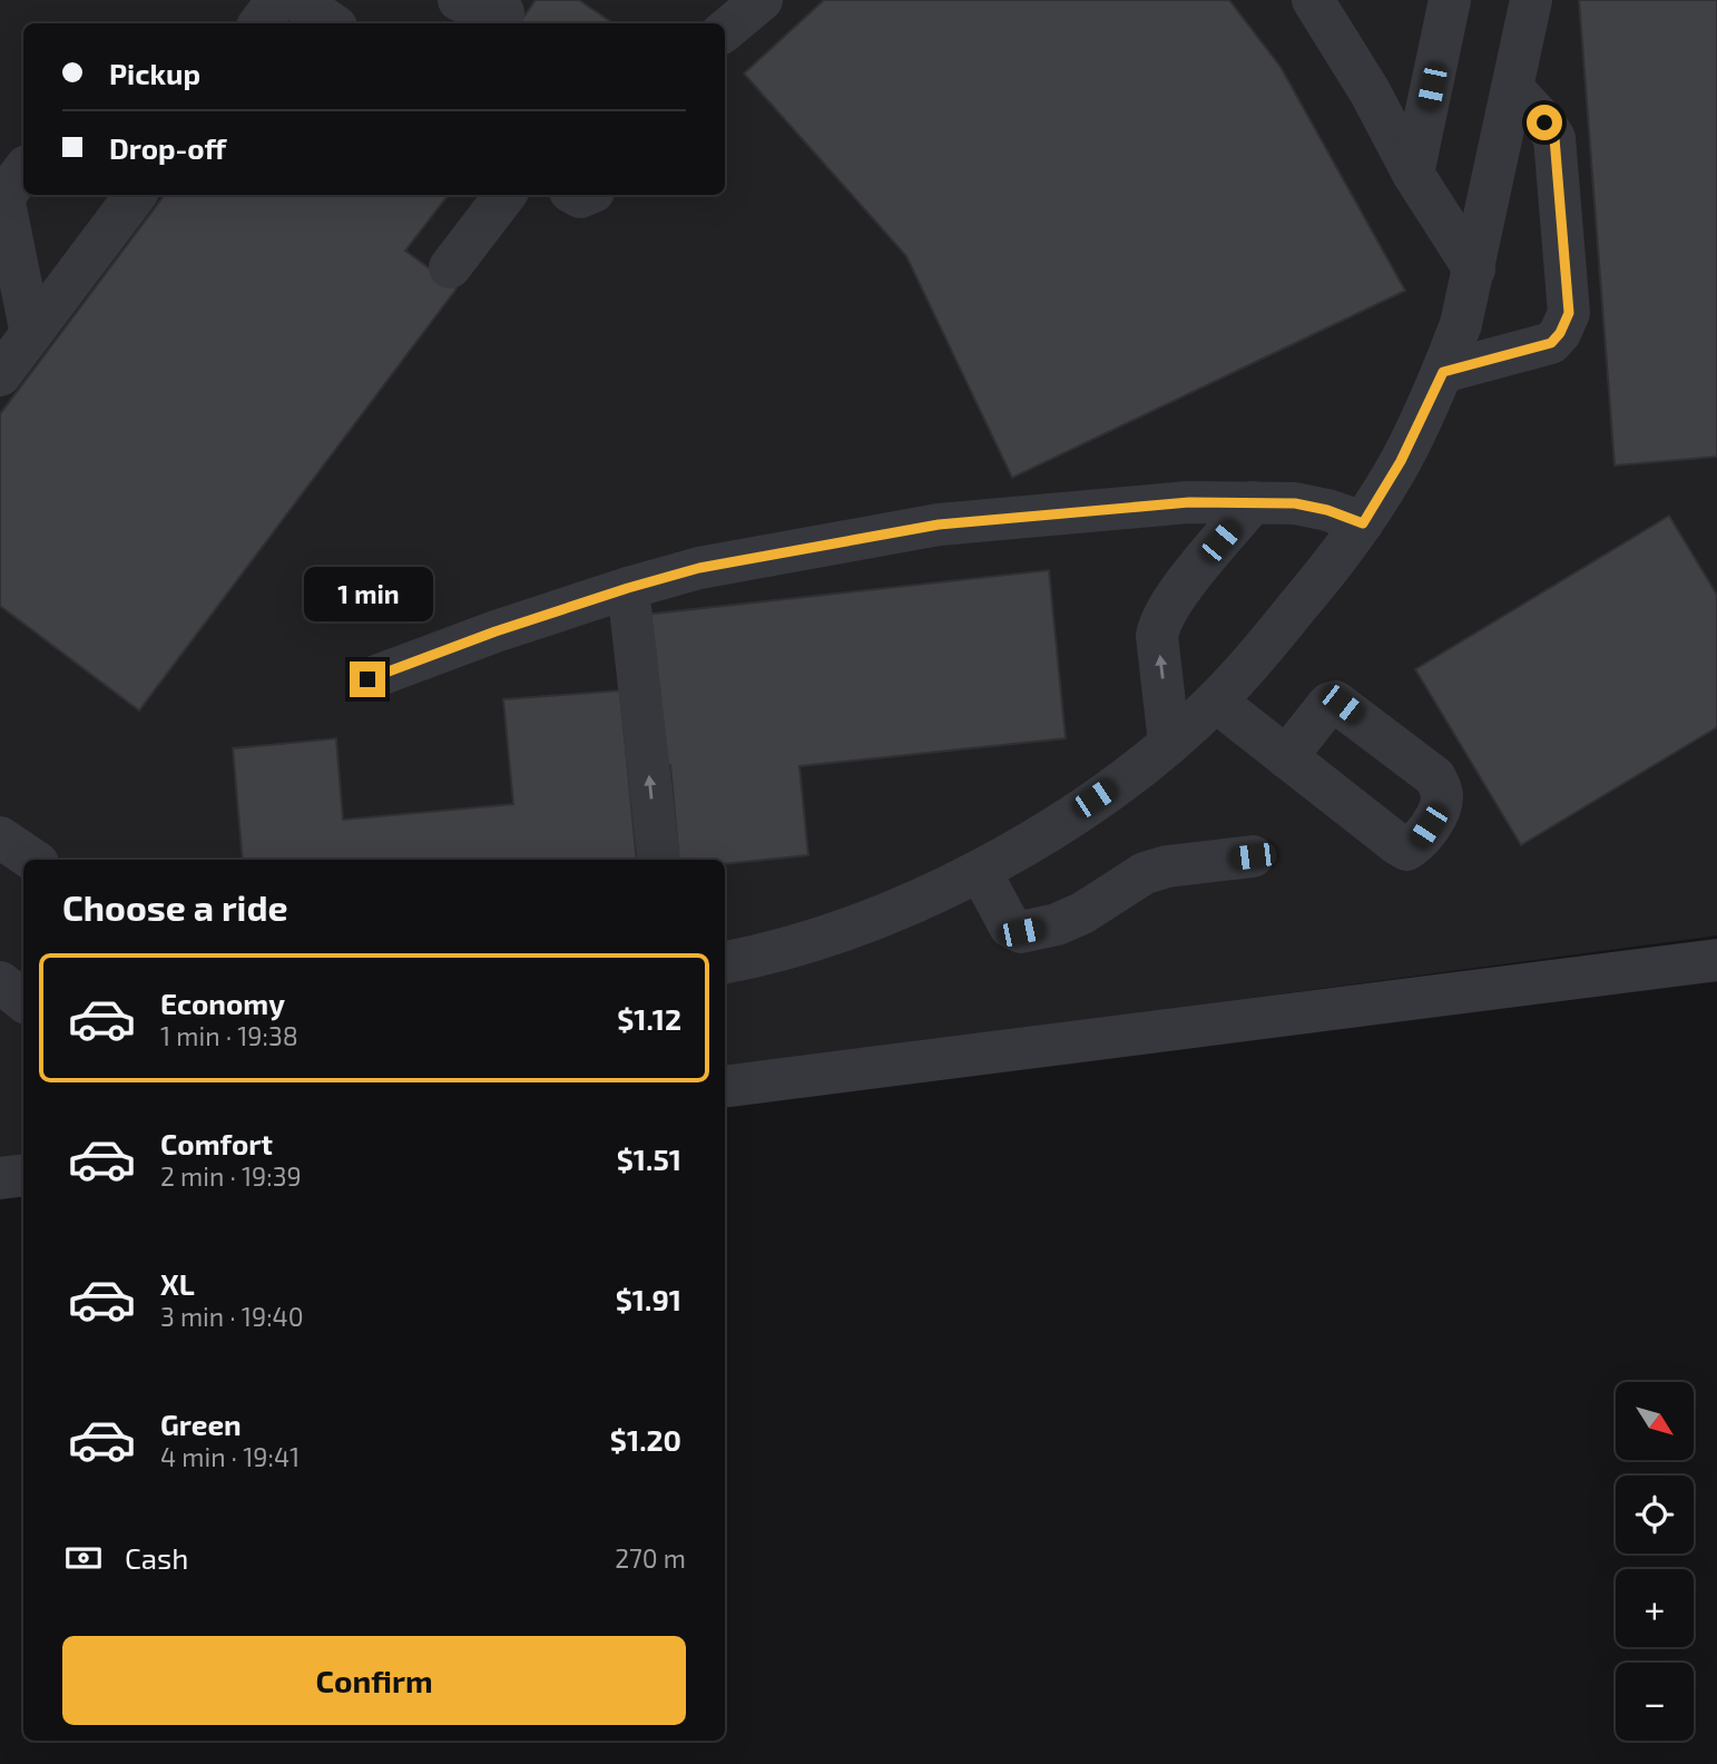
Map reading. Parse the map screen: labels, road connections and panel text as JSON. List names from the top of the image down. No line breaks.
{"north":"bottom right","page":{"banner":["Pickup","Drop-off"],"bubble":"1 min","heading":"Choose a ride","list":[{"name":"Economy","note":"1 min · 19:38","value":"$1.12"},{"name":"Comfort","note":"2 min · 19:39","value":"$1.51"},{"name":"XL","note":"3 min · 19:40","value":"$1.91"},{"name":"Green","note":"4 min · 19:41","value":"$1.20"}],"map_buttons":["+","−"],"pay":["Cash","270 m"],"buttons":"Confirm"}}
